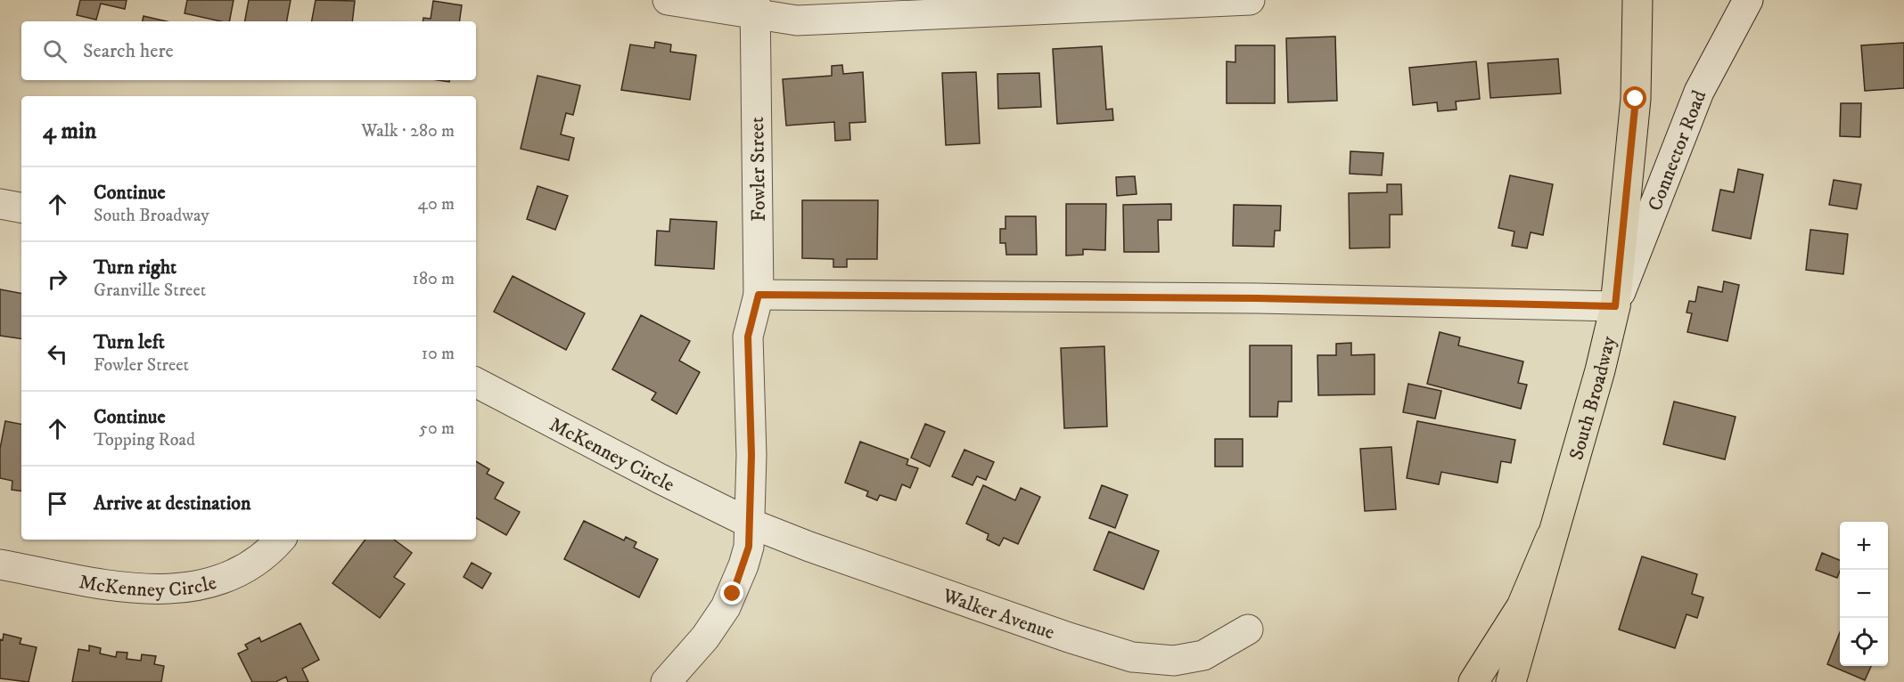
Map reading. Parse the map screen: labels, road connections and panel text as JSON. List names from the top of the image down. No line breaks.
{"streets":{"main road":["South Broadway"],"street":["Connector Road","Fowler Street","McKenney Circle","Walker Avenue"]},"crossings":[["Connector Road","South Broadway"],["Fowler Street","McKenney Circle"],["Fowler Street","Walker Avenue"],["McKenney Circle","Walker Avenue"]],"page":{"search":"Search here","heading":["4 min","Walk · 280 m"],"list":[["Continue","South Broadway","40 m"],["Turn right","Granville Street","180 m"],["Turn left","Fowler Street","10 m"],["Continue","Topping Road","50 m"],"Arrive at destination"],"map_buttons":["+","−"]}}
